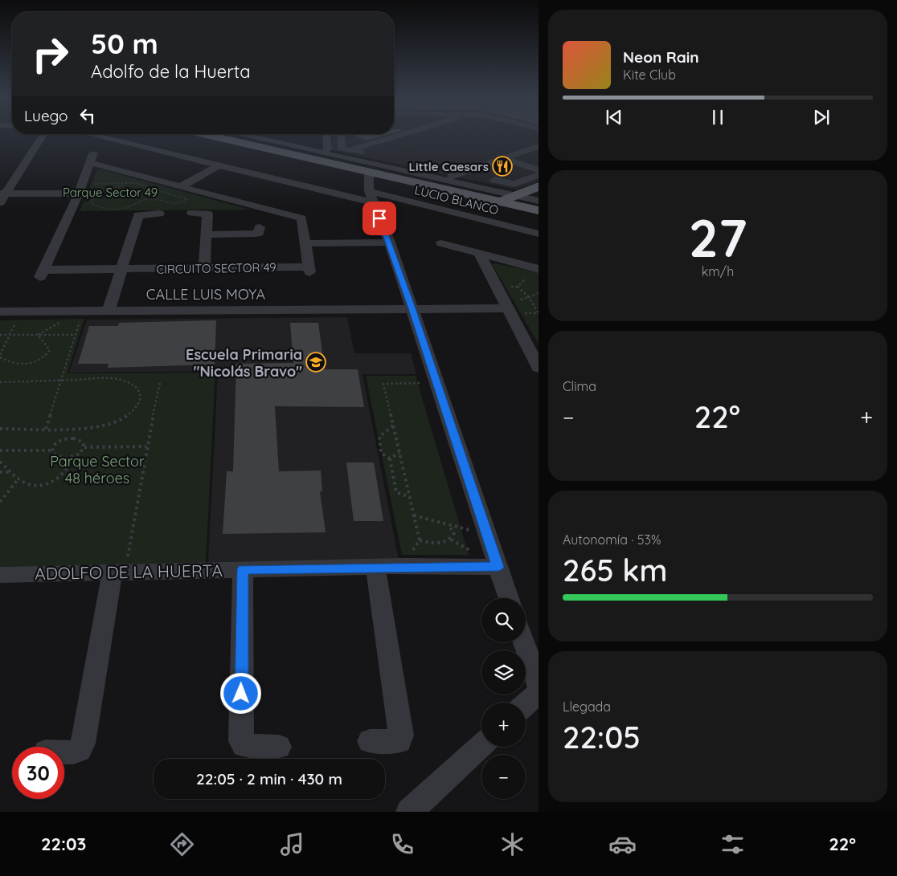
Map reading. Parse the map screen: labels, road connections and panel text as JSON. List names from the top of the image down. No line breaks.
{"streets":{"street":["LUCIO BLANCO","CIRCUITO SECTOR 49","CALLE LUIS MOYA","ADOLFO DE LA HUERTA"]},"parks":["Parque Sector 49","Parque Sector 48 héroes"],"places":{"restaurant":["Little Caesars"],"school or university":["Escuela Primaria \"Nicolás Bravo\""]},"page":{"turn":["50 m","Adolfo de la Huerta"],"song":["Neon Rain","Kite Club"],"then":"Luego","tile":[["27","km/h"],"Clima",["Autonomía · 53%","265 km"],["Llegada","22:05"]],"heat":["−","22°","+"],"map_buttons":["+","−"],"limit":"30","trip":"22:05 · 2 min · 430 m","tabs":["22:03","22°"]}}
